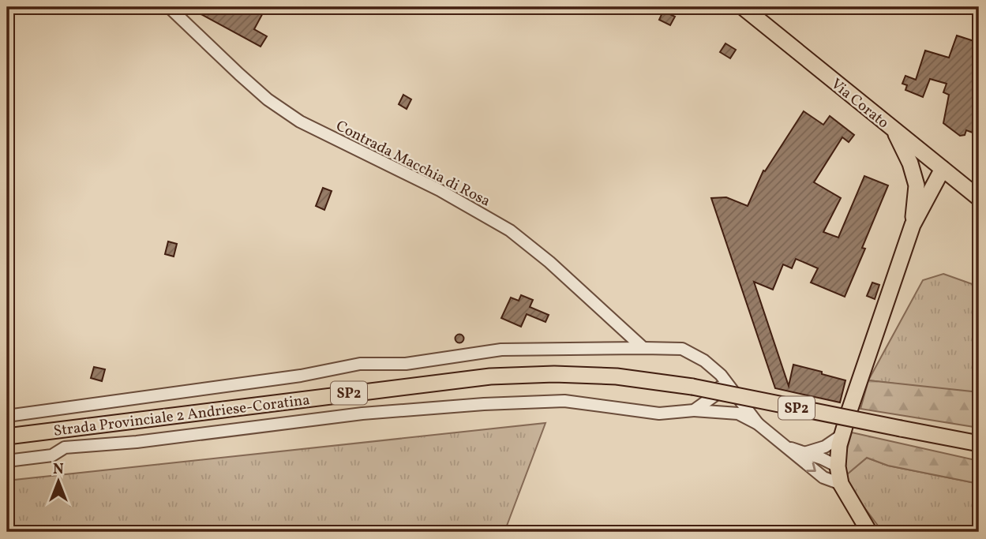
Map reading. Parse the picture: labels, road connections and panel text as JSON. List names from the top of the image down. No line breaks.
{"streets":{"main road":["Via Corato","SP2","Strada Provinciale 2 Andriese-Coratina"],"street":["Contrada Macchia di Rosa"]},"north":"top"}
